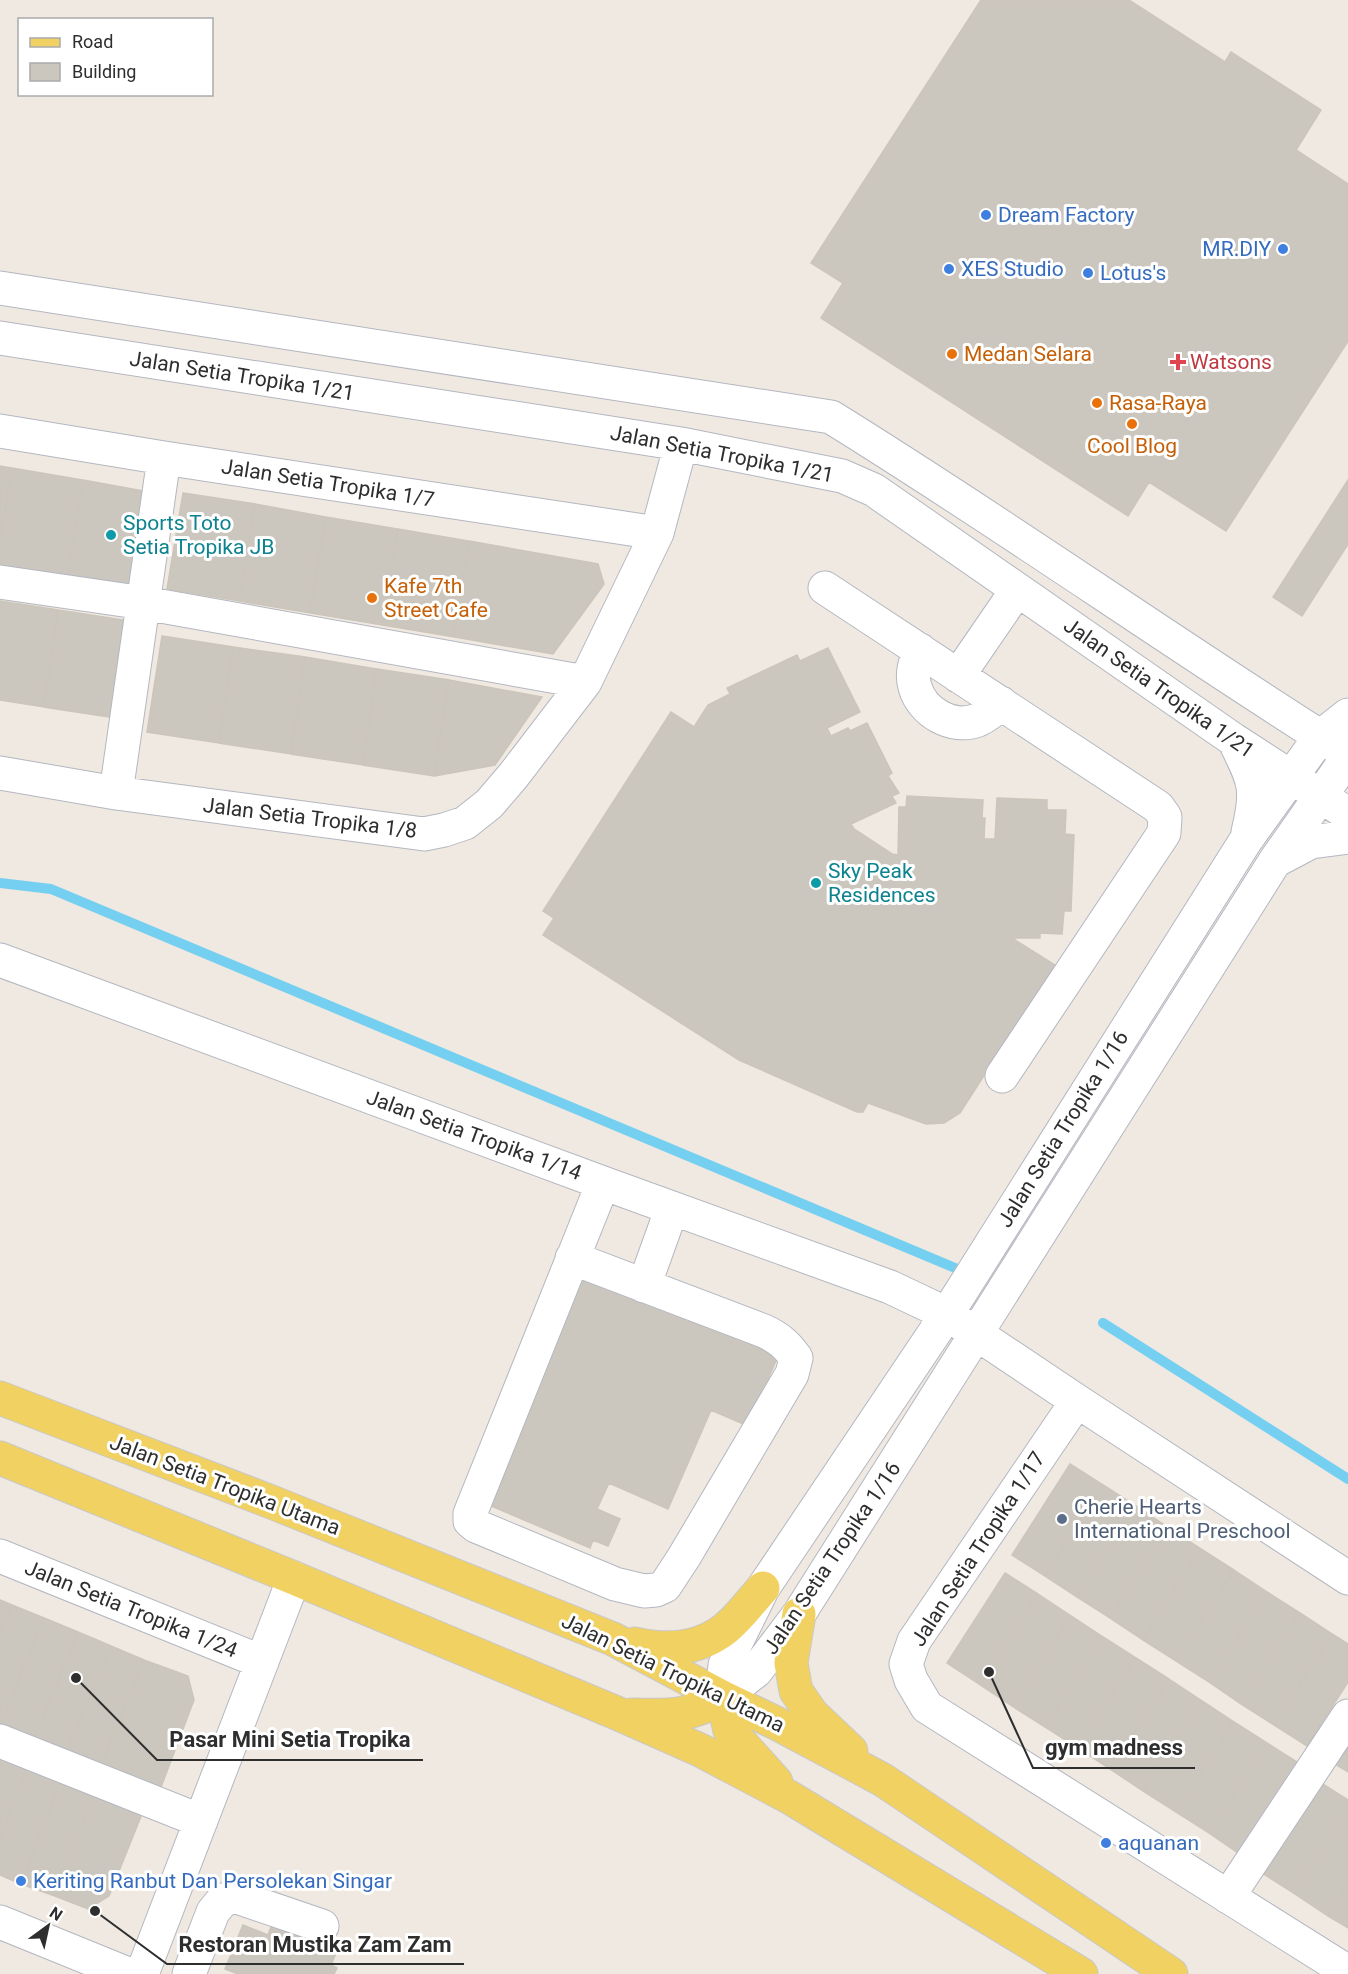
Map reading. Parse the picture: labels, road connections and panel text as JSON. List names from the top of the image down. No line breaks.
{"streets":{"main road":["Jalan Setia Tropika Utama"],"street":["Jalan Setia Tropika 1/21","Jalan Setia Tropika 1/7","Jalan Setia Tropika 1/8","Jalan Setia Tropika 1/16","Jalan Setia Tropika 1/14","Jalan Setia Tropika 1/17","Jalan Setia Tropika 1/24"]},"crossings":[["Jalan Setia Tropika 1/21","Jalan Setia Tropika 1/8"],["Jalan Setia Tropika 1/21","Jalan Setia Tropika 1/16"],["Jalan Setia Tropika 1/7","Jalan Setia Tropika 1/8"],["Jalan Setia Tropika 1/16","Jalan Setia Tropika 1/14"],["Jalan Setia Tropika 1/16","Jalan Setia Tropika Utama"],["Jalan Setia Tropika 1/14","Jalan Setia Tropika 1/17"]],"places":{"other":["Dream Factory","MR.DIY","XES Studio","Lotus's","Medan Selara","Rasa-Raya","Cool Blog","Sports Toto Setia Tropika JB","Kafe 7th Street Cafe","Sky Peak Residences","Cherie Hearts International Preschool","gym madness","Pasar Mini Setia Tropika","aquanan","Keriting Ranbut Dan Persolekan Singar","Restoran Mustika Zam Zam"],"health":["Watsons"]},"legend":["Road","Building"],"north":"top right"}
